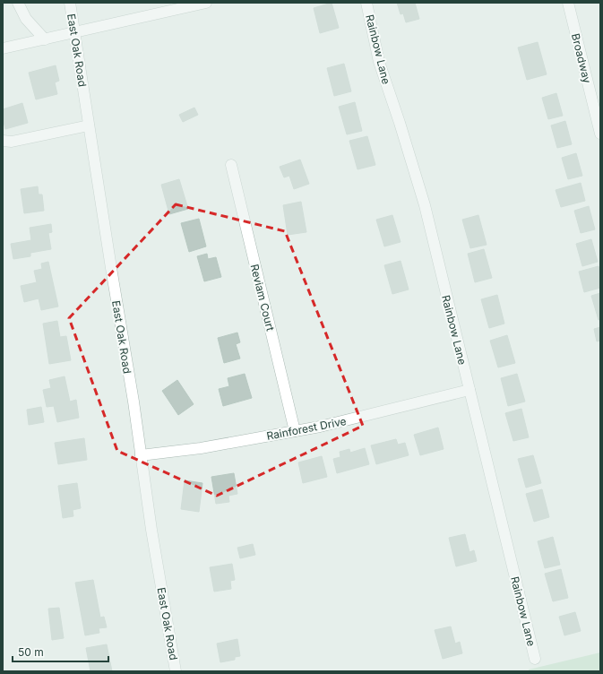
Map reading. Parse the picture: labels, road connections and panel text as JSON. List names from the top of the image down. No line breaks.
{"streets":{"street":["Rainbow Lane","East Oak Road","Broadway","Reviam Court","Rainforest Drive"]},"crossings":[["Rainbow Lane","Rainforest Drive"],["East Oak Road","Rainforest Drive"],["Reviam Court","Rainforest Drive"]],"scale_bar":"50 m"}
